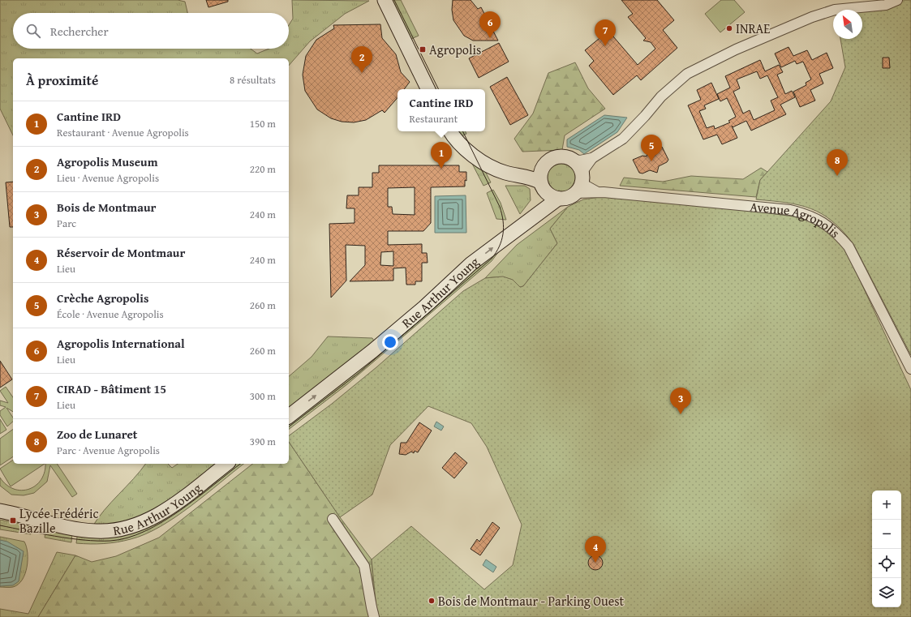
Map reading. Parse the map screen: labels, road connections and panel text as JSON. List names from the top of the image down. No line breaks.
{"streets":{"street":["Avenue Agropolis","Rue Arthur Young"]},"crossings":[["Avenue Agropolis","Rue Arthur Young"]],"one_way":["Rue Arthur Young"],"places":{"other":["INRAE","Bois de Montmaur - Parking Ouest"],"transit":["Agropolis","Lycée Frédéric Bazille"]},"north":"top left","page":{"pins":["6","7","2","5","1","8","3","4"],"search":"Rechercher","heading":["À proximité","8 résultats"],"popup":["Cantine IRD","Restaurant"],"list":[{"mark":"1","name":"Cantine IRD","note":"Restaurant · Avenue Agropolis","value":"150 m"},{"mark":"2","name":"Agropolis Museum","note":"Lieu · Avenue Agropolis","value":"220 m"},{"mark":"3","name":"Bois de Montmaur","note":"Parc","value":"240 m"},{"mark":"4","name":"Réservoir de Montmaur","note":"Lieu","value":"240 m"},{"mark":"5","name":"Crèche Agropolis","note":"École · Avenue Agropolis","value":"260 m"},{"mark":"6","name":"Agropolis International","note":"Lieu","value":"260 m"},{"mark":"7","name":"CIRAD - Bâtiment 15","note":"Lieu","value":"300 m"},{"mark":"8","name":"Zoo de Lunaret","note":"Parc · Avenue Agropolis","value":"390 m"}],"map_buttons":["+","−"]}}
